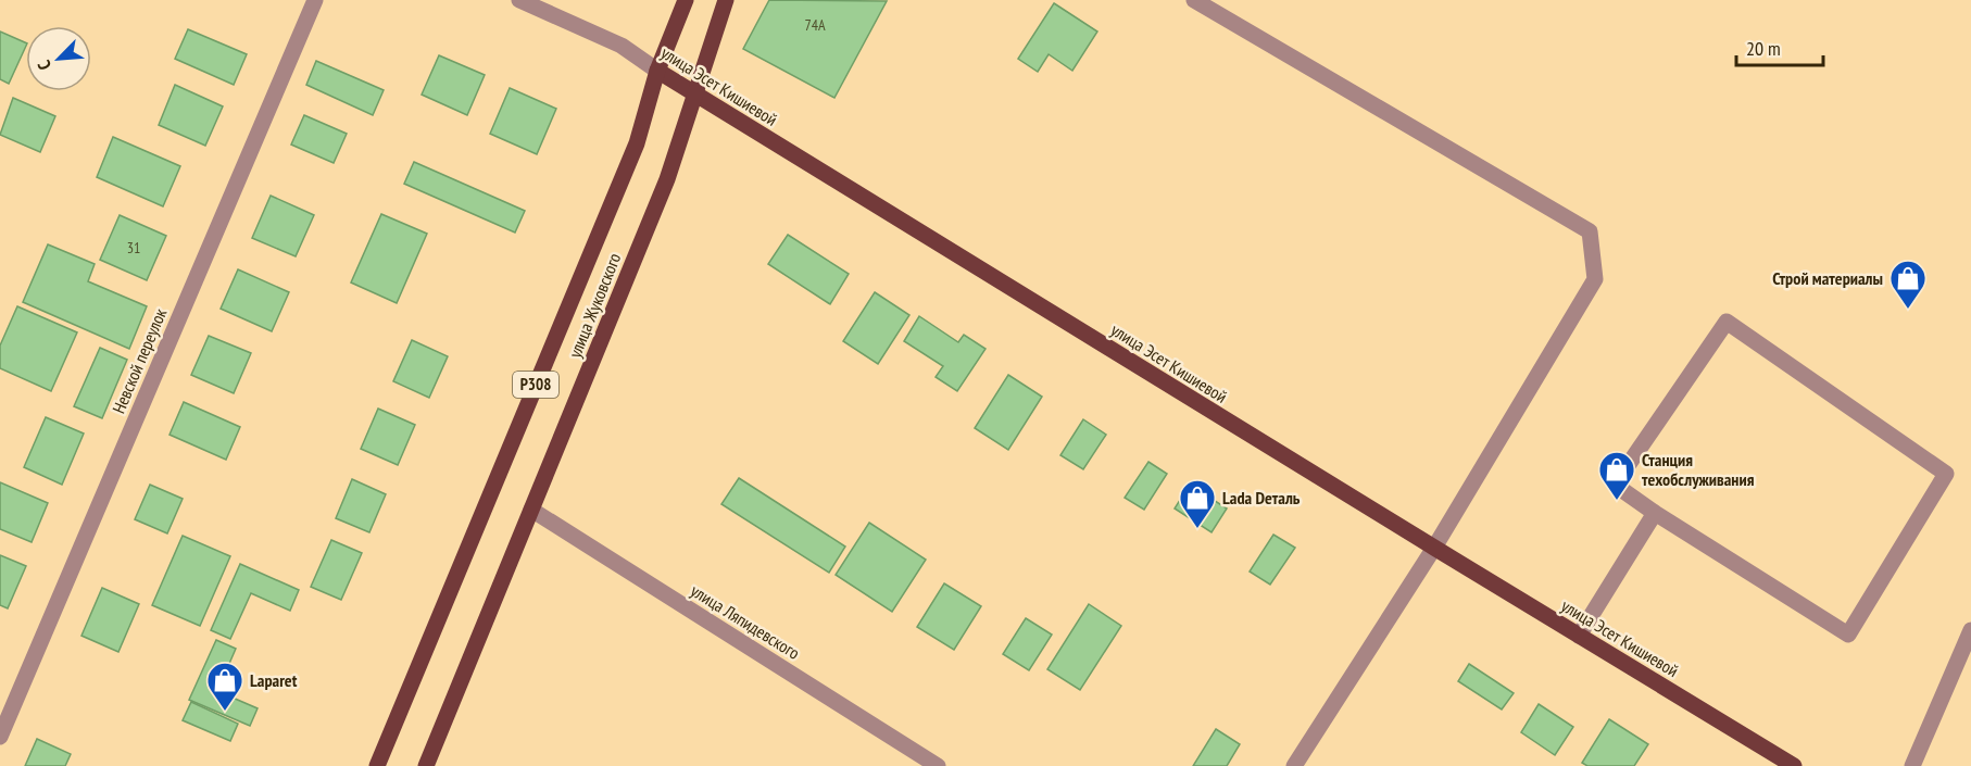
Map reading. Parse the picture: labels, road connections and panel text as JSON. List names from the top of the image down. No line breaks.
{"streets":{"main road":["улица Эсет Кишиевой","улица Жуковского","P308"],"street":["Невской переулок","улица Ляпидевского"]},"crossings":[["улица Эсет Кишиевой","улица Жуковского"],["улица Эсет Кишиевой","P308"],["улица Жуковского","улица Ляпидевского"]],"places":{"shop":["Строй материалы","Станция техобслуживания","Lada Dеталь","Laparet"]},"house_numbers":["74А","31"],"scale_bar":"20 m","north":"bottom left"}
